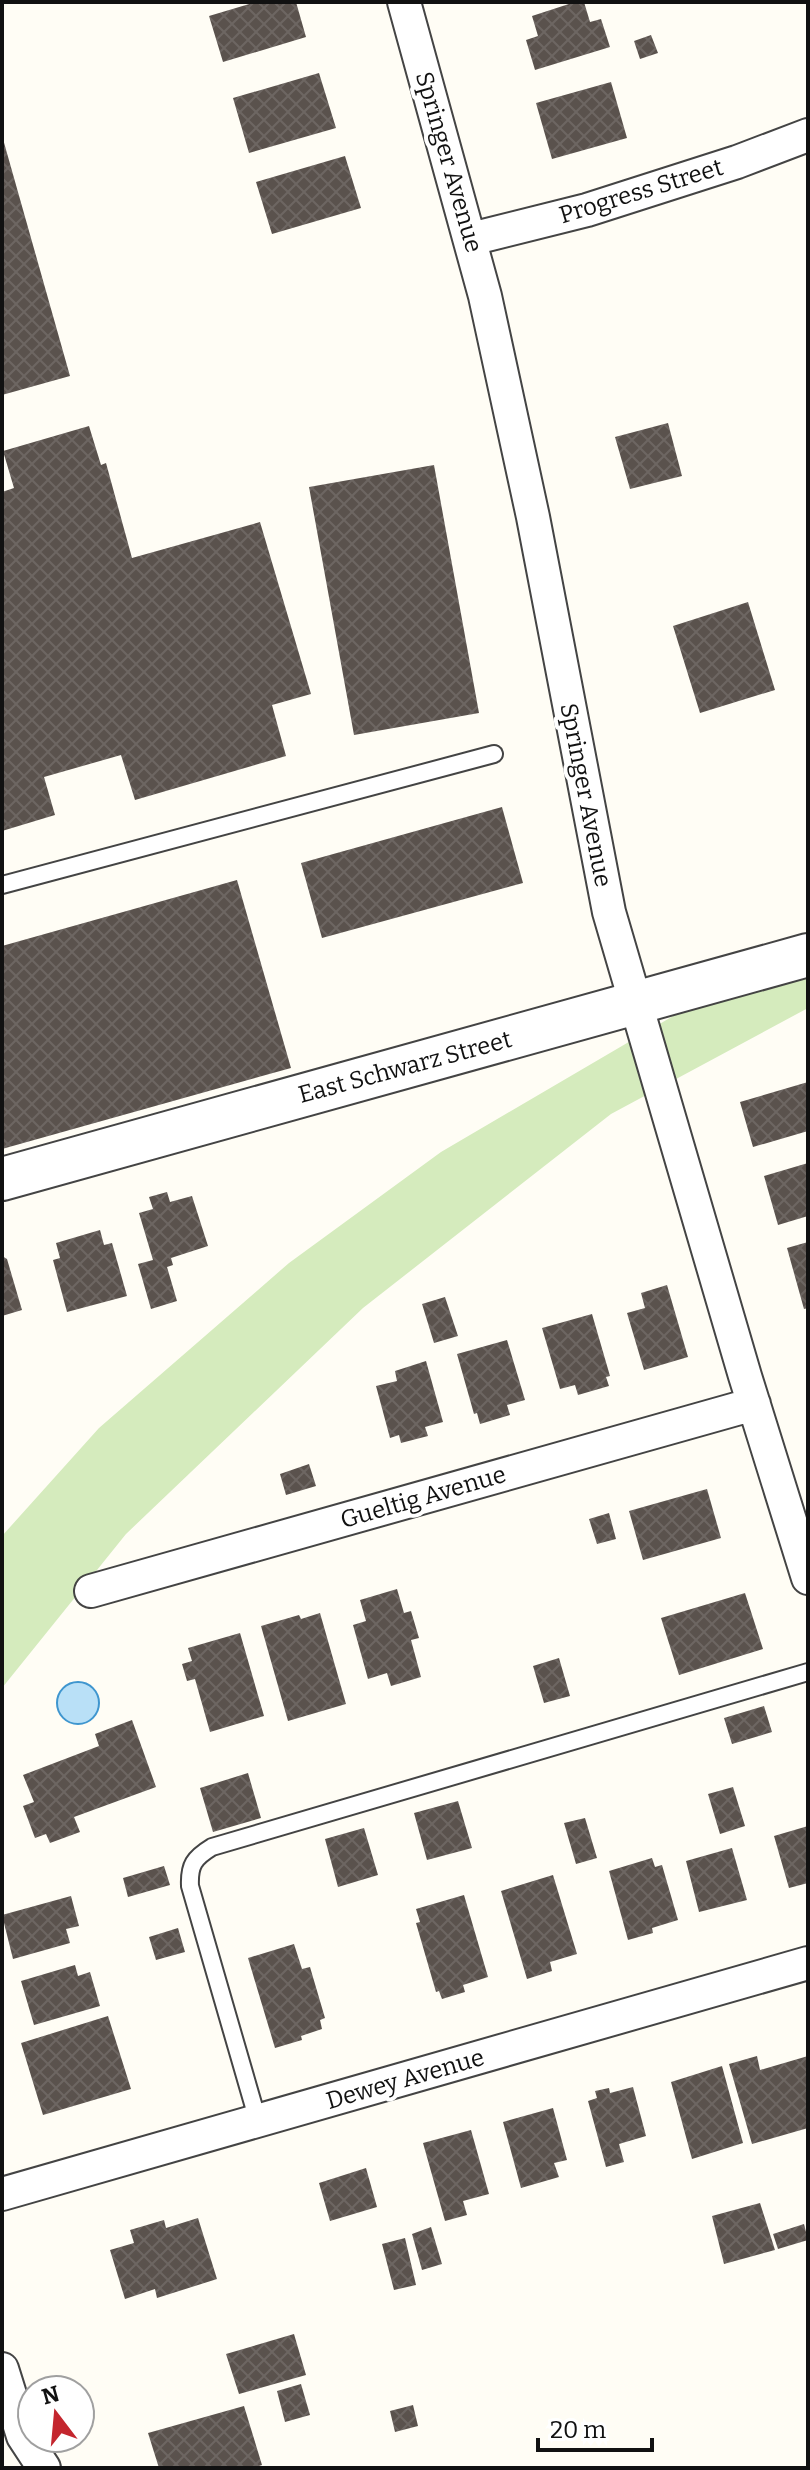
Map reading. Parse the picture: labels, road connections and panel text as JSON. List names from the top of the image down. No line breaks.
{"streets":{"street":["Springer Avenue","Progress Street","East Schwarz Street","Gueltig Avenue","Dewey Avenue"]},"crossings":[["Springer Avenue","Progress Street"],["Springer Avenue","East Schwarz Street"],["Springer Avenue","Gueltig Avenue"]],"scale_bar":"20 m","north":"top"}
